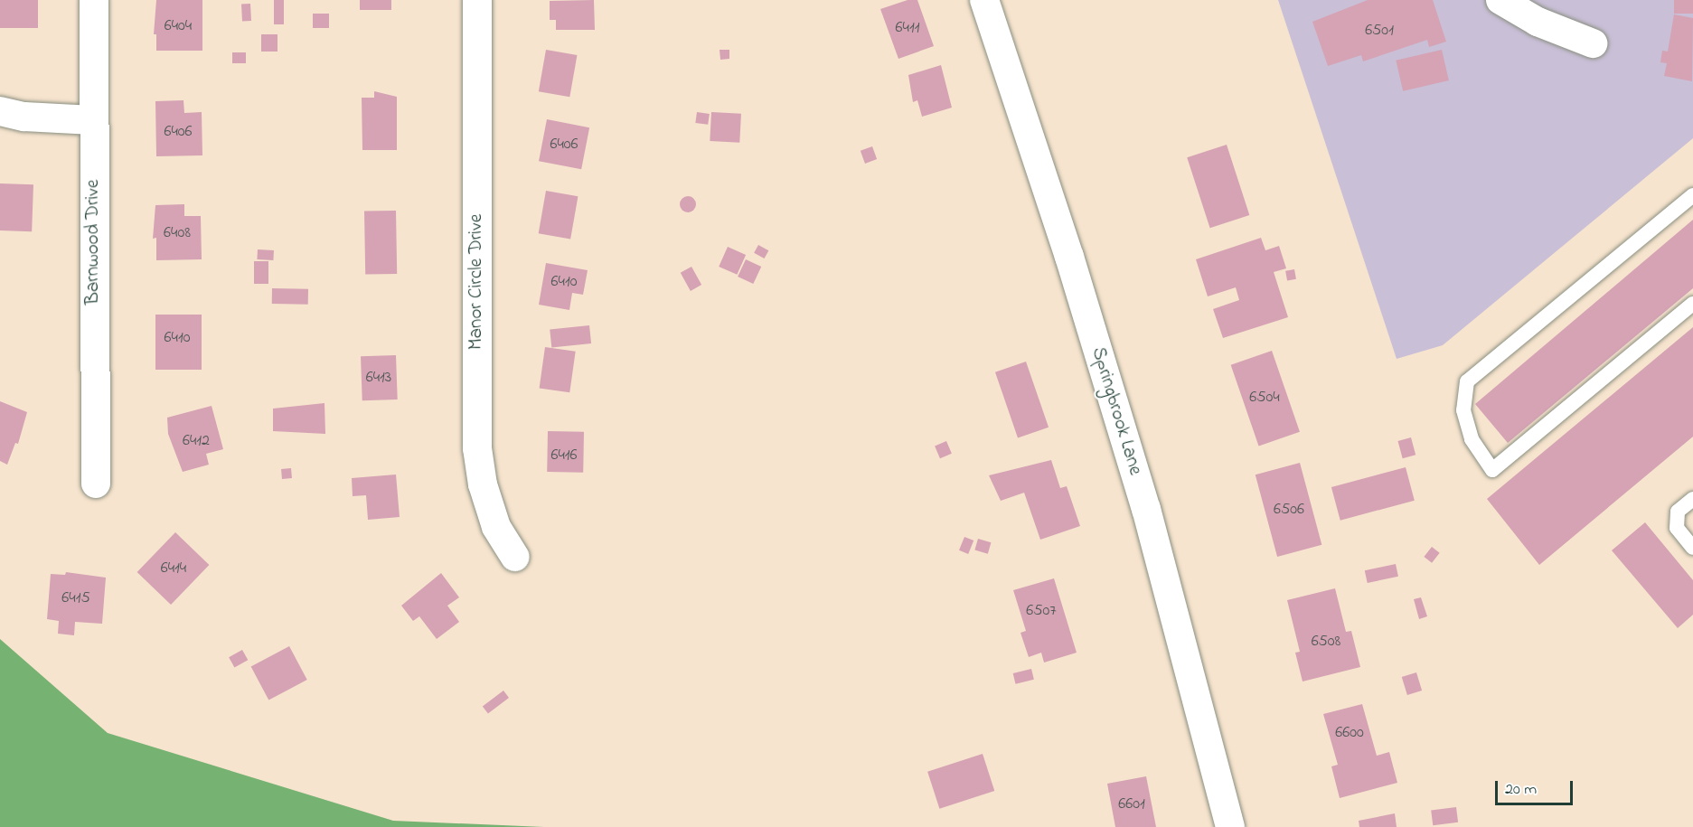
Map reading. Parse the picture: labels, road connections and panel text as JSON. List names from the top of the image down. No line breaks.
{"streets":{"street":["Barnwood Drive","Manor Circle Drive","Springbrook Lane"]},"house_numbers":["6404","6411","6501","6406","6406","6408","6410","6410","6413","6504","6412","6416","6506","6414","6415","6507","6508","6600","6601"],"scale_bar":"20 m"}
